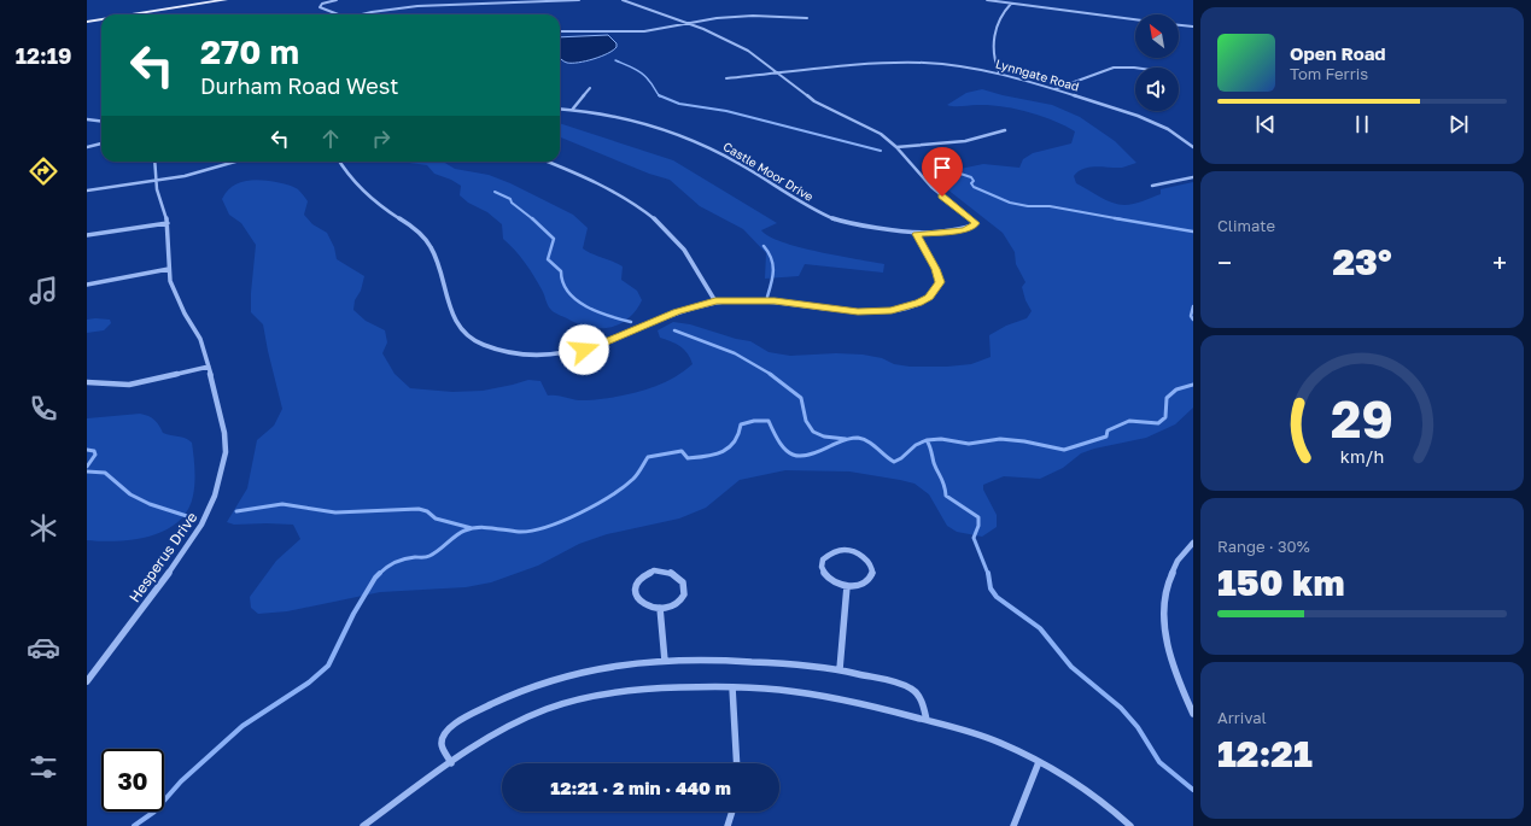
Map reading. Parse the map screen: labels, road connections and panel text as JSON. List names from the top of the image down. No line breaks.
{"streets":{"street":["Lynngate Road","Castle Moor Drive","Hesperus Drive"]},"north":"top left","page":{"tabs":"12:19","turn":["270 m","Durham Road West"],"song":["Open Road","Tom Ferris"],"tile":["Climate",["Range · 30%","150 km"],["Arrival","12:21"]],"heat":["−","23°","+"],"limit":"30","trip":"12:21 · 2 min · 440 m","gauge":["29","km/h"]}}
